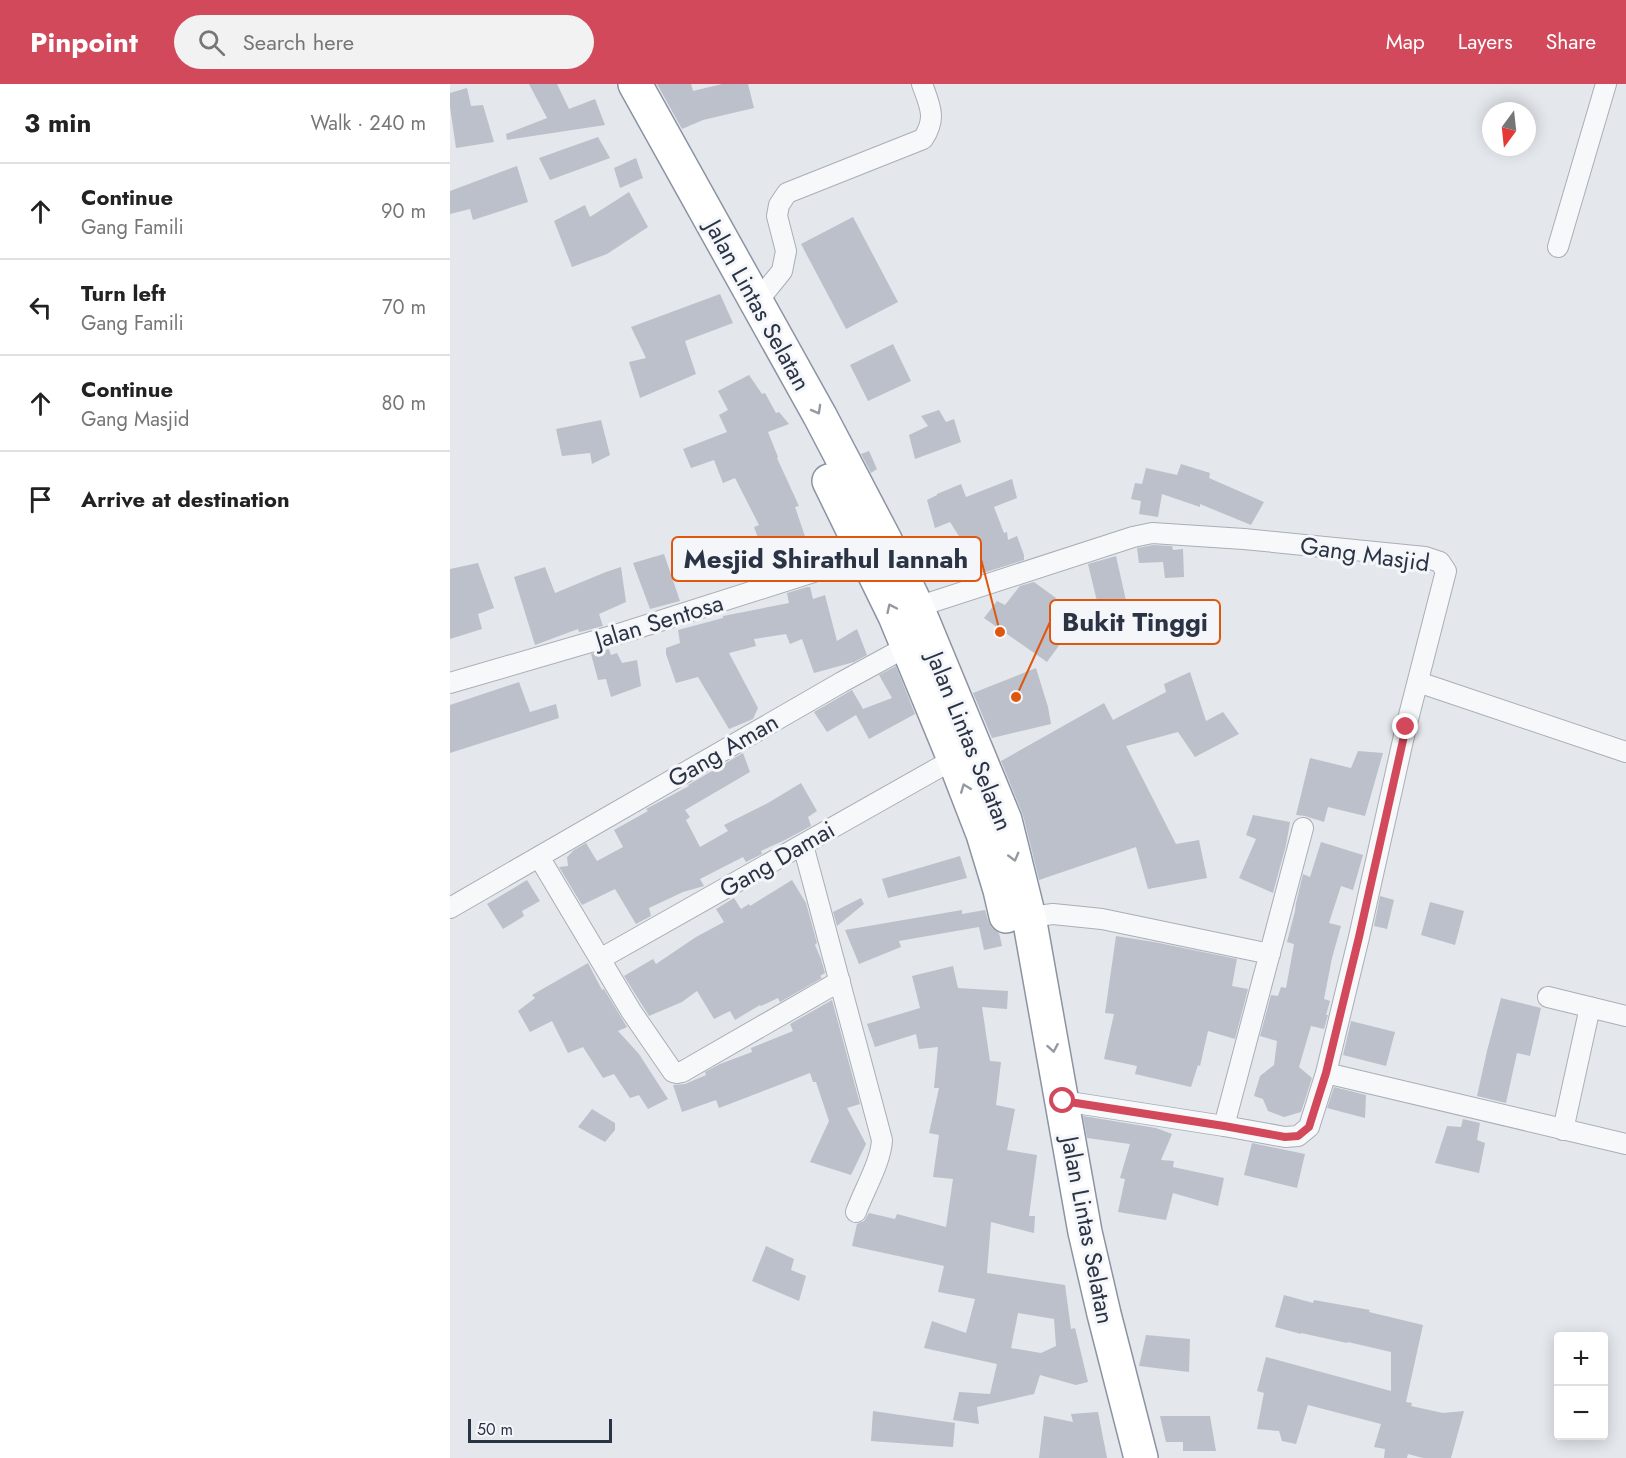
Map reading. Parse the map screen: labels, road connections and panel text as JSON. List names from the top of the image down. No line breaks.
{"streets":{"highway":["Jalan Lintas Selatan"],"street":["Gang Masjid","Jalan Sentosa","Gang Aman","Gang Damai"]},"crossings":[["Jalan Lintas Selatan","Gang Masjid"],["Jalan Lintas Selatan","Jalan Sentosa"],["Jalan Lintas Selatan","Gang Aman"],["Jalan Lintas Selatan","Gang Damai"]],"places":["Mesjid Shirathul Iannah","Bukit Tinggi"],"scale_bar":"50 m","north":"bottom","page":{"header":"Pinpoint","search":"Search here","nav":["Map","Layers","Share"],"heading":["3 min","Walk · 240 m"],"list":[["Continue","Gang Famili","90 m"],["Turn left","Gang Famili","70 m"],["Continue","Gang Masjid","80 m"],"Arrive at destination"],"map_buttons":["+","−"],"scale":"50 m"}}
